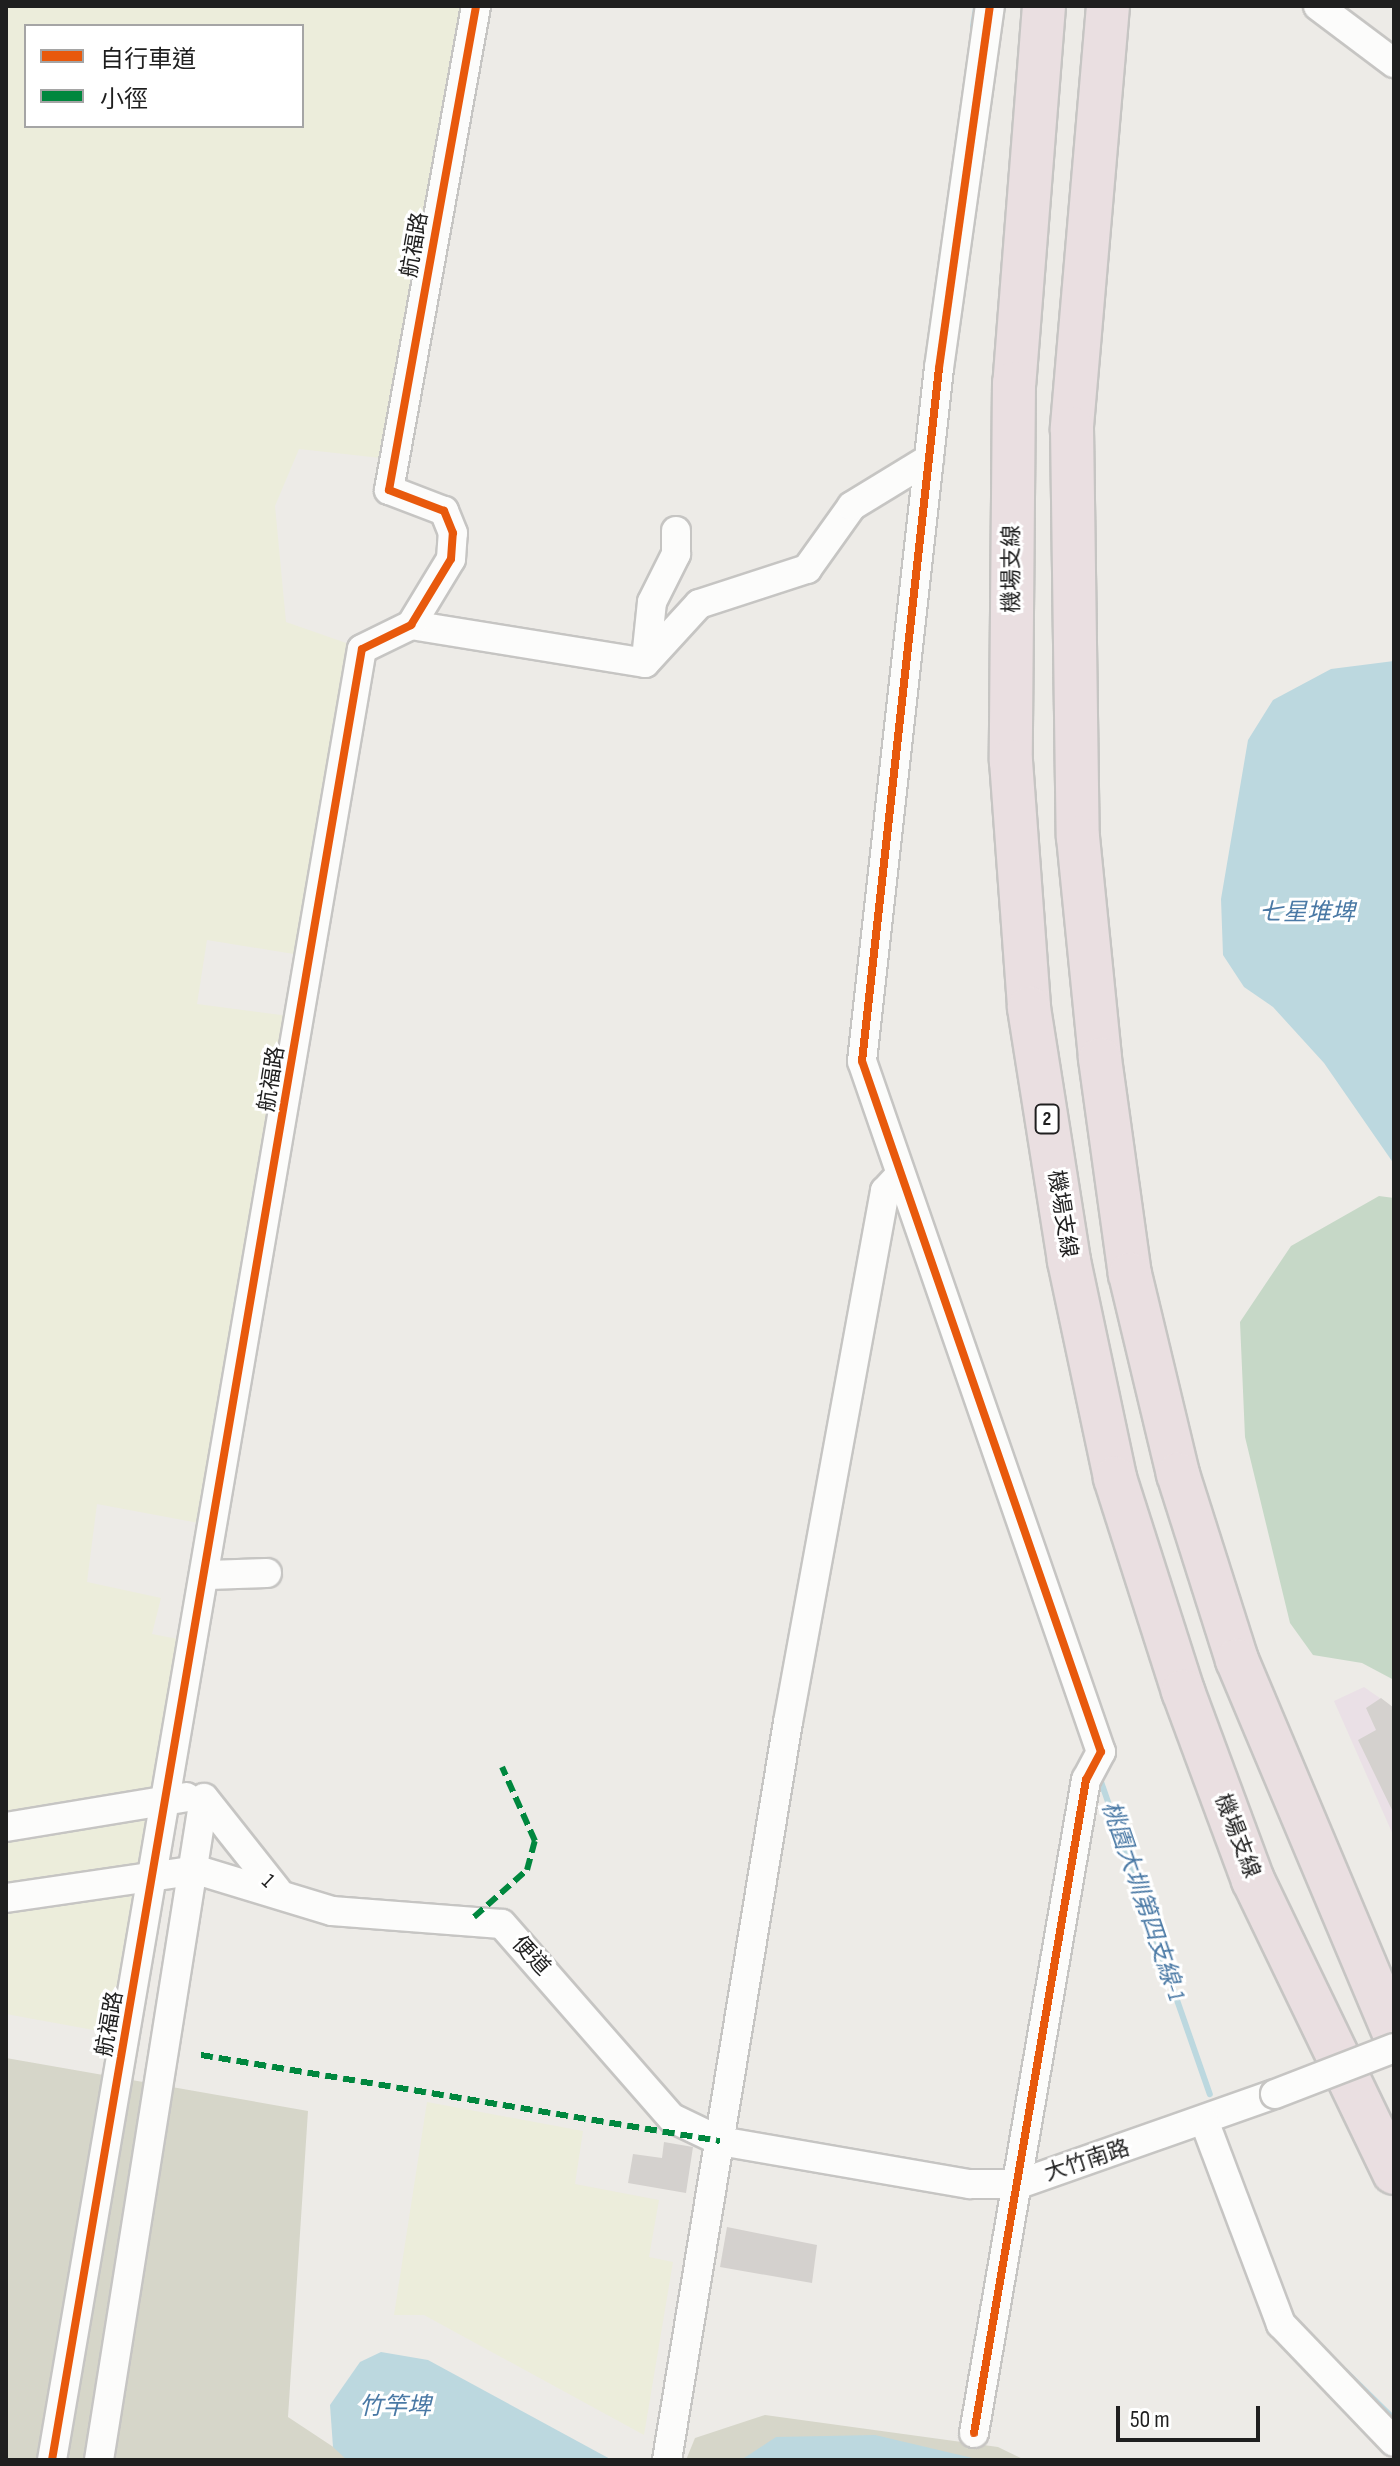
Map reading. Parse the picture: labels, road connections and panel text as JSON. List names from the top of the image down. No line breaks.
{"streets":{"highway":["機場支線","2"],"street":["航福路","1","便道","大竹南路"]},"crossings":[["航福路","1"],["1","便道"],["便道","大竹南路"]],"water":["七星堆埤","桃園大圳第四支線-1","竹竿埤"],"legend":["自行車道","小徑"],"scale_bar":"50 m"}
